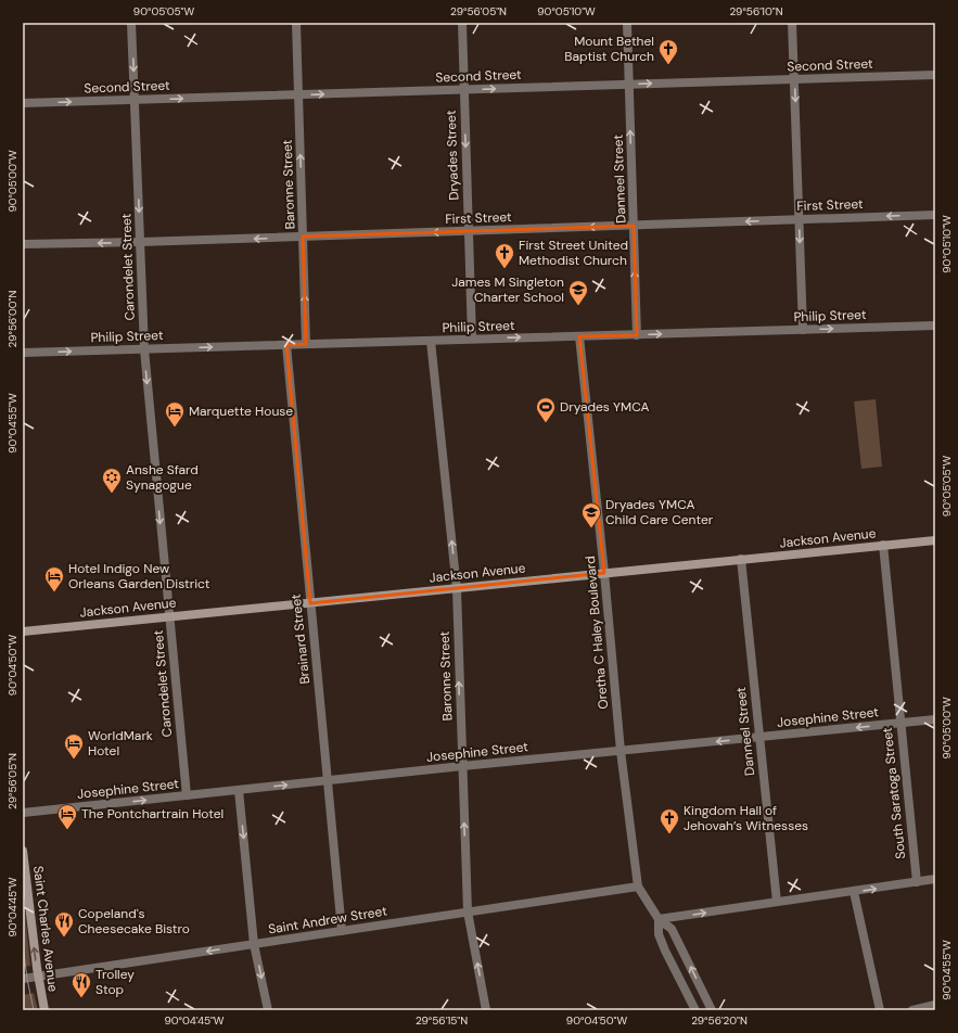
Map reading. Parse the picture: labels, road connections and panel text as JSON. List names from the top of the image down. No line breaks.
{"streets":{"street":["Second Street","Dryades Street","Danneel Street","Baronne Street","First Street","Carondelet Street","Philip Street","Jackson Avenue","Oretha C Haley Boulevard","Brainard Street","Josephine Street","South Saratoga Street","Saint Andrew Street","Saint Charles Avenue"]},"crossings":[["Second Street","Dryades Street"],["Second Street","Danneel Street"],["Second Street","Baronne Street"],["Second Street","Carondelet Street"],["Dryades Street","First Street"],["Dryades Street","Philip Street"],["Danneel Street","First Street"],["Danneel Street","Philip Street"],["Danneel Street","Jackson Avenue"],["Danneel Street","Josephine Street"],["Baronne Street","First Street"],["Baronne Street","Philip Street"],["Baronne Street","Jackson Avenue"],["Baronne Street","Josephine Street"],["Baronne Street","Saint Andrew Street"],["First Street","Carondelet Street"],["Carondelet Street","Philip Street"],["Carondelet Street","Jackson Avenue"],["Carondelet Street","Josephine Street"],["Philip Street","Oretha C Haley Boulevard"],["Philip Street","Brainard Street"],["Jackson Avenue","Oretha C Haley Boulevard"],["Jackson Avenue","Brainard Street"],["Jackson Avenue","South Saratoga Street"],["Oretha C Haley Boulevard","Josephine Street"],["Oretha C Haley Boulevard","Saint Andrew Street"],["Brainard Street","Josephine Street"],["Brainard Street","Saint Andrew Street"],["Josephine Street","South Saratoga Street"],["Saint Andrew Street","Saint Charles Avenue"]],"one_way":["Second Street","Dryades Street","Danneel Street","Baronne Street","First Street","Carondelet Street","Philip Street","Saint Andrew Street","Saint Charles Avenue"],"places":{"church":["Mount Bethel Baptist Church","First Street United Methodist Church","Kingdom Hall of Jehovah’s Witnesses"],"school or university":["James M Singleton Charter School","Dryades YMCA Child Care Center"],"sports":["Dryades YMCA"],"hotel":["Marquette House","Hotel Indigo New Orleans Garden District","WorldMark Hotel","The Pontchartrain Hotel"],"synagogue":["Anshe Sfard Synagogue"],"restaurant":["Copeland's Cheesecake Bistro","Trolley Stop"]},"coordinates":["90°05'05\"W","29°56'05\"N","90°05'10\"W","29°56'10\"N","90°05'00\"W","29°56'00\"N","90°04'55\"W","90°04'50\"W","90°04'45\"W","29°56'15\"N","29°56'20\"N"]}
